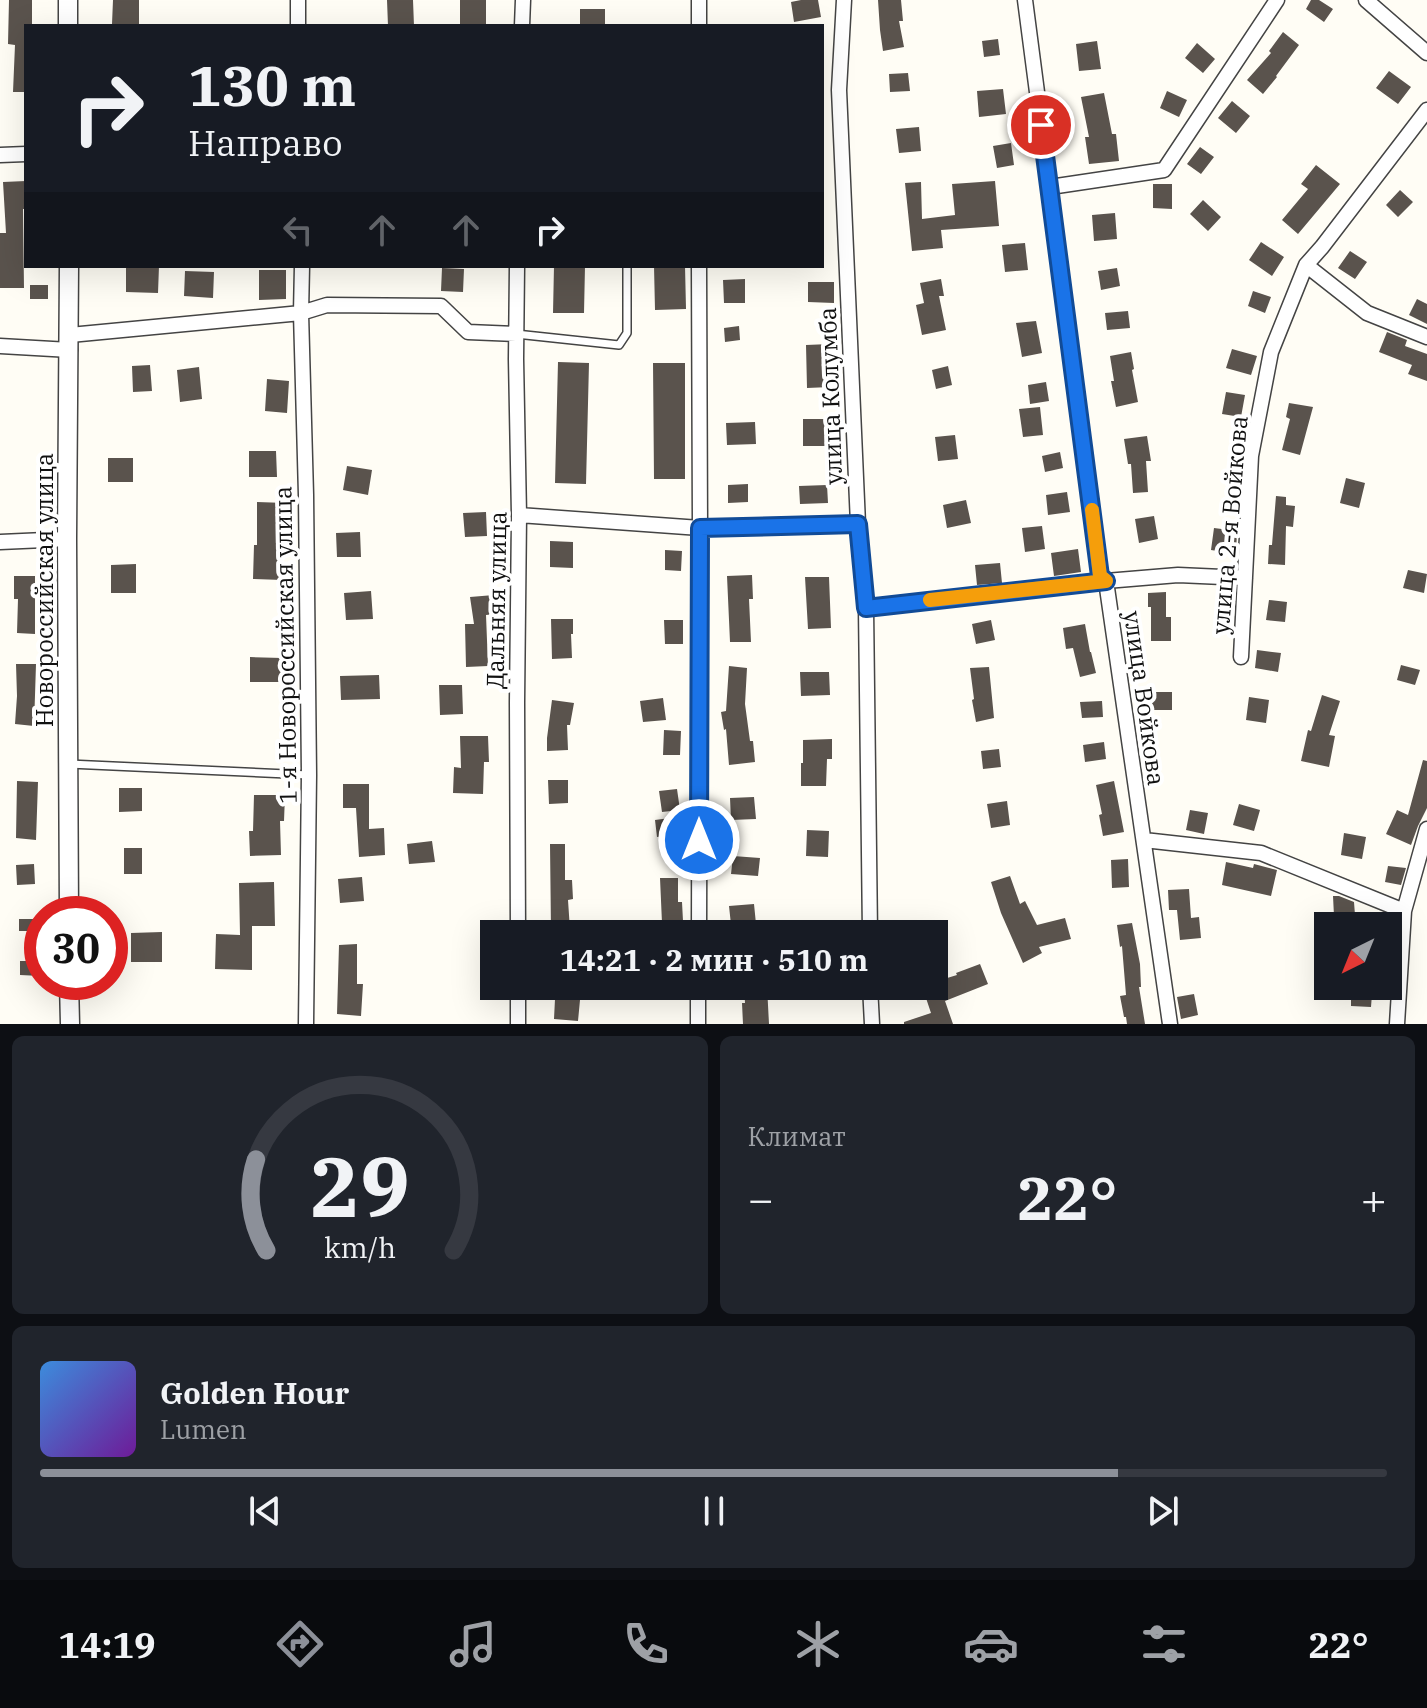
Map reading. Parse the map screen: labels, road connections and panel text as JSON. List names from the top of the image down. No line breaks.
{"streets":{"street":["улица Колумба","улица 2-я Войкова","Новороссийская улица","Дальняя улица","1-я Новороссийская улица","улица Войкова"]},"north":"bottom left","page":{"turn":["130 m","Направо"],"limit":"30","trip":"14:21 · 2 мин · 510 m","tile":"Климат","heat":["−","22°","+"],"song":["Golden Hour","Lumen"],"tabs":["14:19","22°"],"gauge":["29","km/h"]}}
